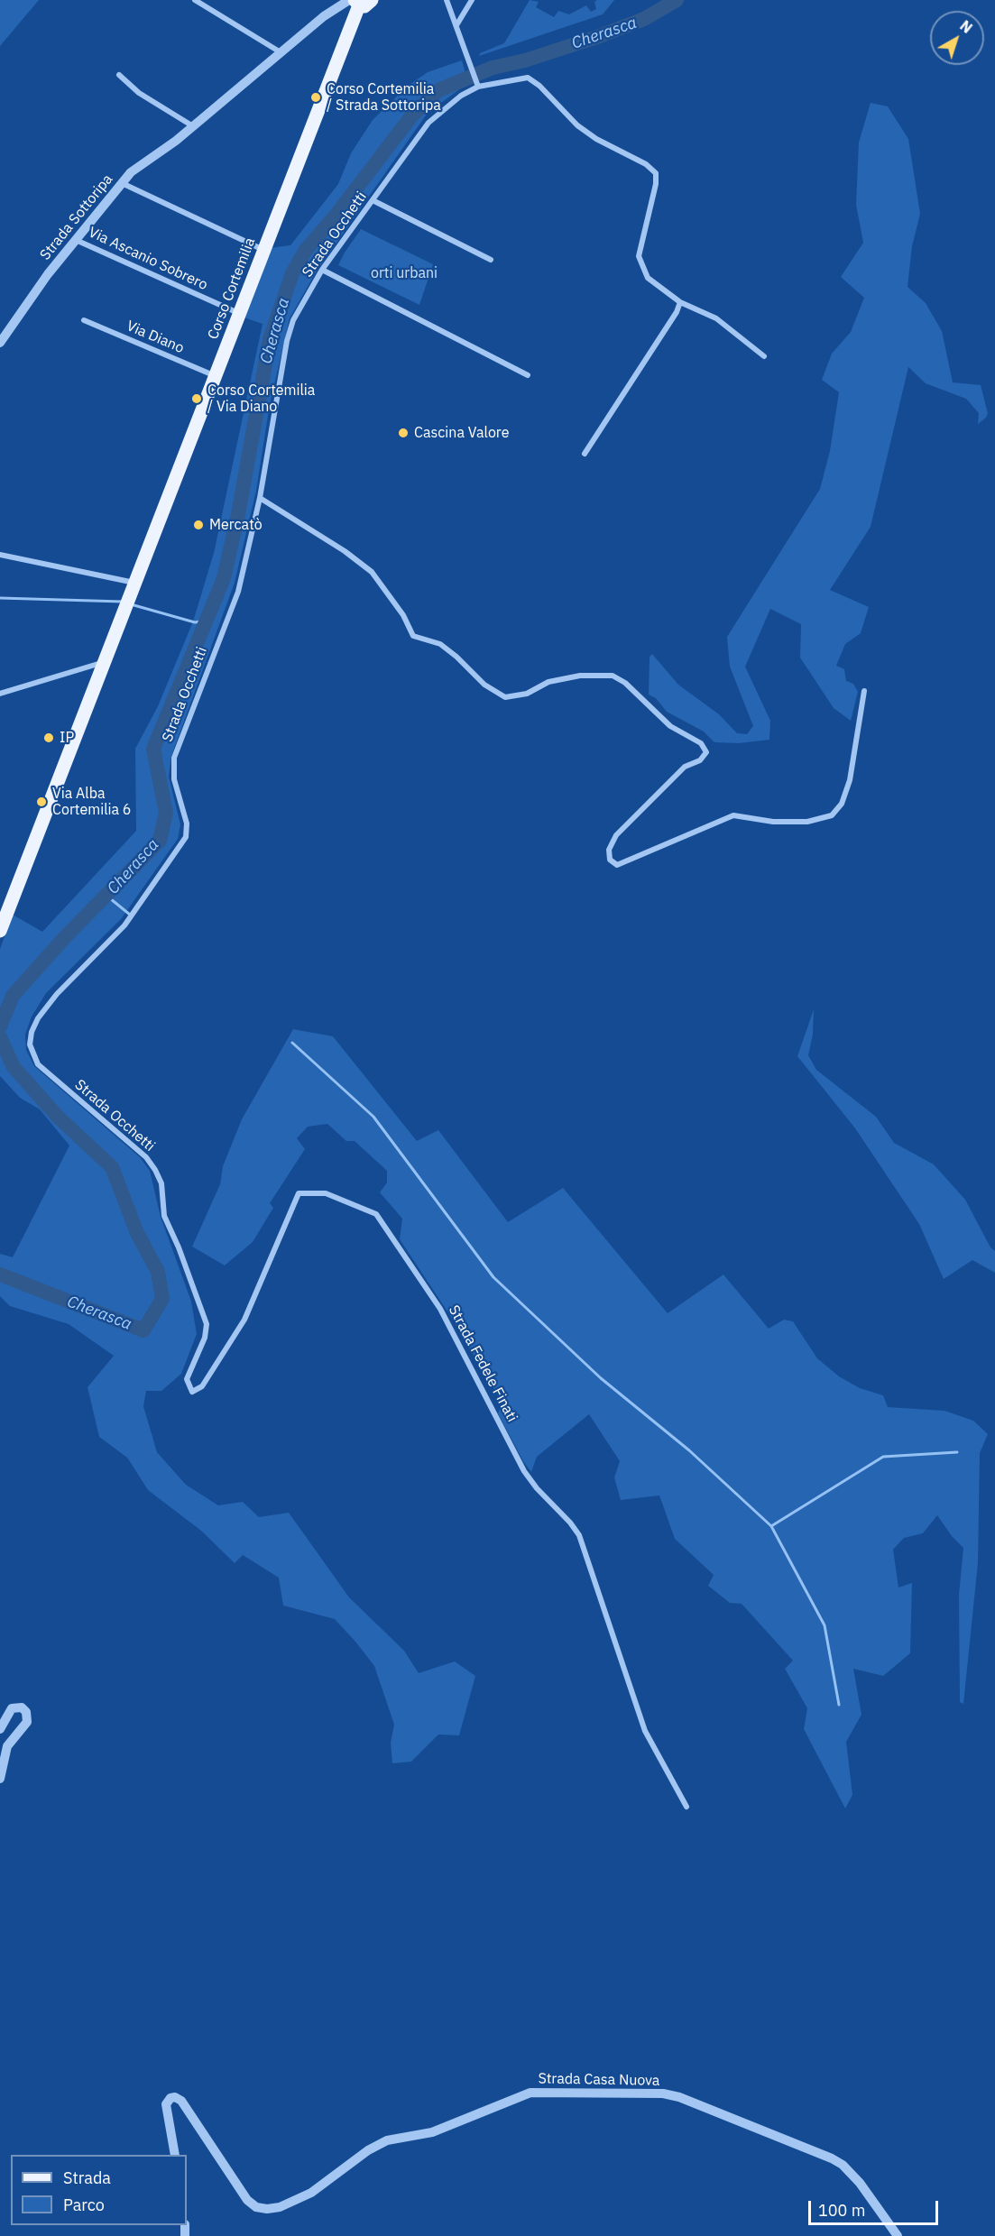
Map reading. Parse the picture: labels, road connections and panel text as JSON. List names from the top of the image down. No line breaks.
{"streets":{"main road":["Corso Cortemilia"],"street":["Strada Sottoripa","Strada Occhetti","Via Ascanio Sobrero","Via Diano","Strada Fedele Finati","Strada Casa Nuova"]},"crossings":[["Strada Sottoripa","Via Ascanio Sobrero"],["Strada Sottoripa","Corso Cortemilia"],["Strada Occhetti","Strada Fedele Finati"],["Via Ascanio Sobrero","Corso Cortemilia"],["Corso Cortemilia","Via Diano"]],"water":["Cherasca"],"parks":["orti urbani"],"places":["Corso Cortemilia / Strada Sottoripa","Corso Cortemilia / Via Diano","Cascina Valore","Mercatò","IP","Via Alba Cortemilia 6"],"legend":["Strada","Parco"],"scale_bar":"100 m","north":"top right"}
